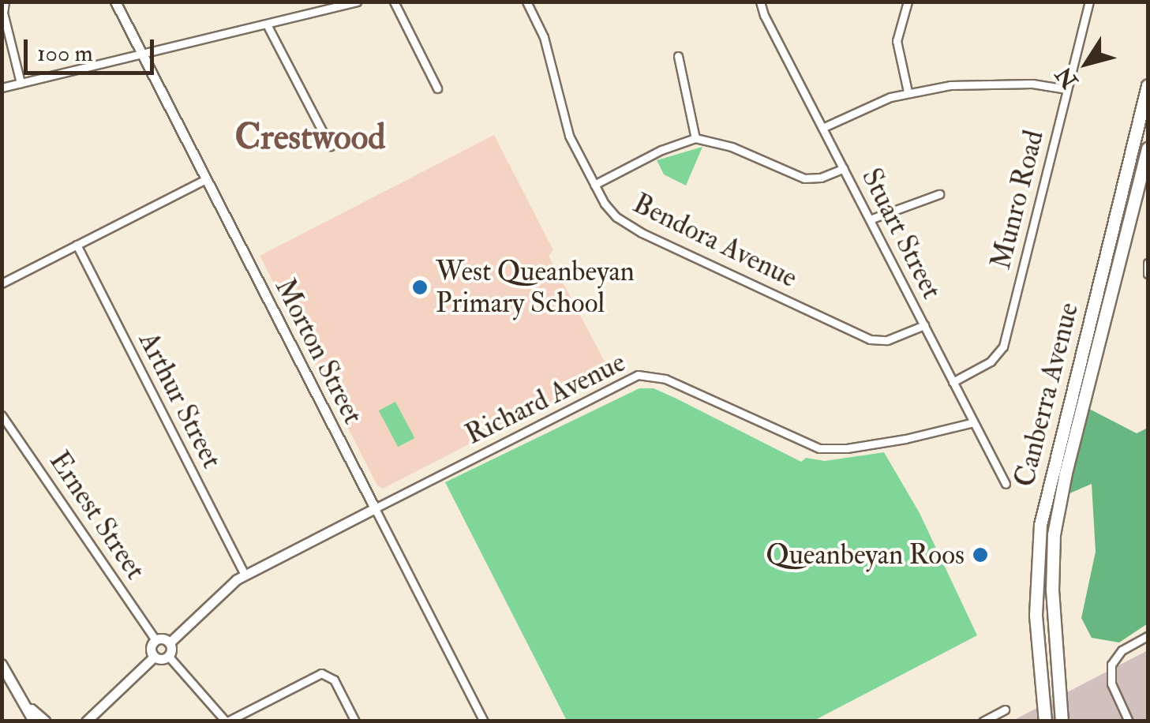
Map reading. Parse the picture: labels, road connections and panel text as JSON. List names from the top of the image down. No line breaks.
{"streets":{"highway":["Canberra Avenue"],"street":["Munro Road","Stuart Street","Bendora Avenue","Morton Street","Richard Avenue","Arthur Street","Ernest Street"]},"crossings":[["Munro Road","Stuart Street"],["Stuart Street","Bendora Avenue"],["Stuart Street","Richard Avenue"],["Morton Street","Richard Avenue"],["Richard Avenue","Arthur Street"],["Richard Avenue","Ernest Street"]],"districts":["Crestwood"],"places":["West Queanbeyan Primary School","Queanbeyan Roos"],"scale_bar":"100 m","north":"bottom left"}
